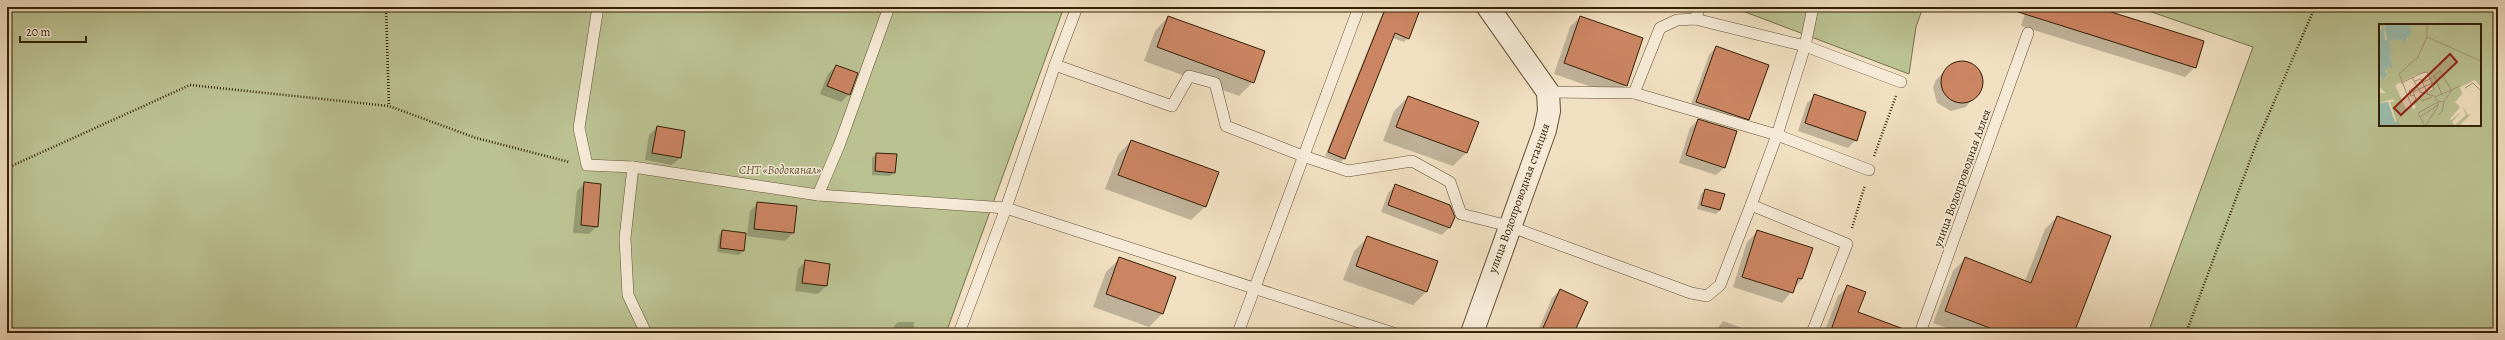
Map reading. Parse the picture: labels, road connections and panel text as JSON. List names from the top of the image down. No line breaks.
{"streets":{"street":["улица Водопроводная станция"],"lane":["улица Водопроводная Аллея"]},"parks":["СНТ «Водоканал»"],"scale_bar":"20 m"}
